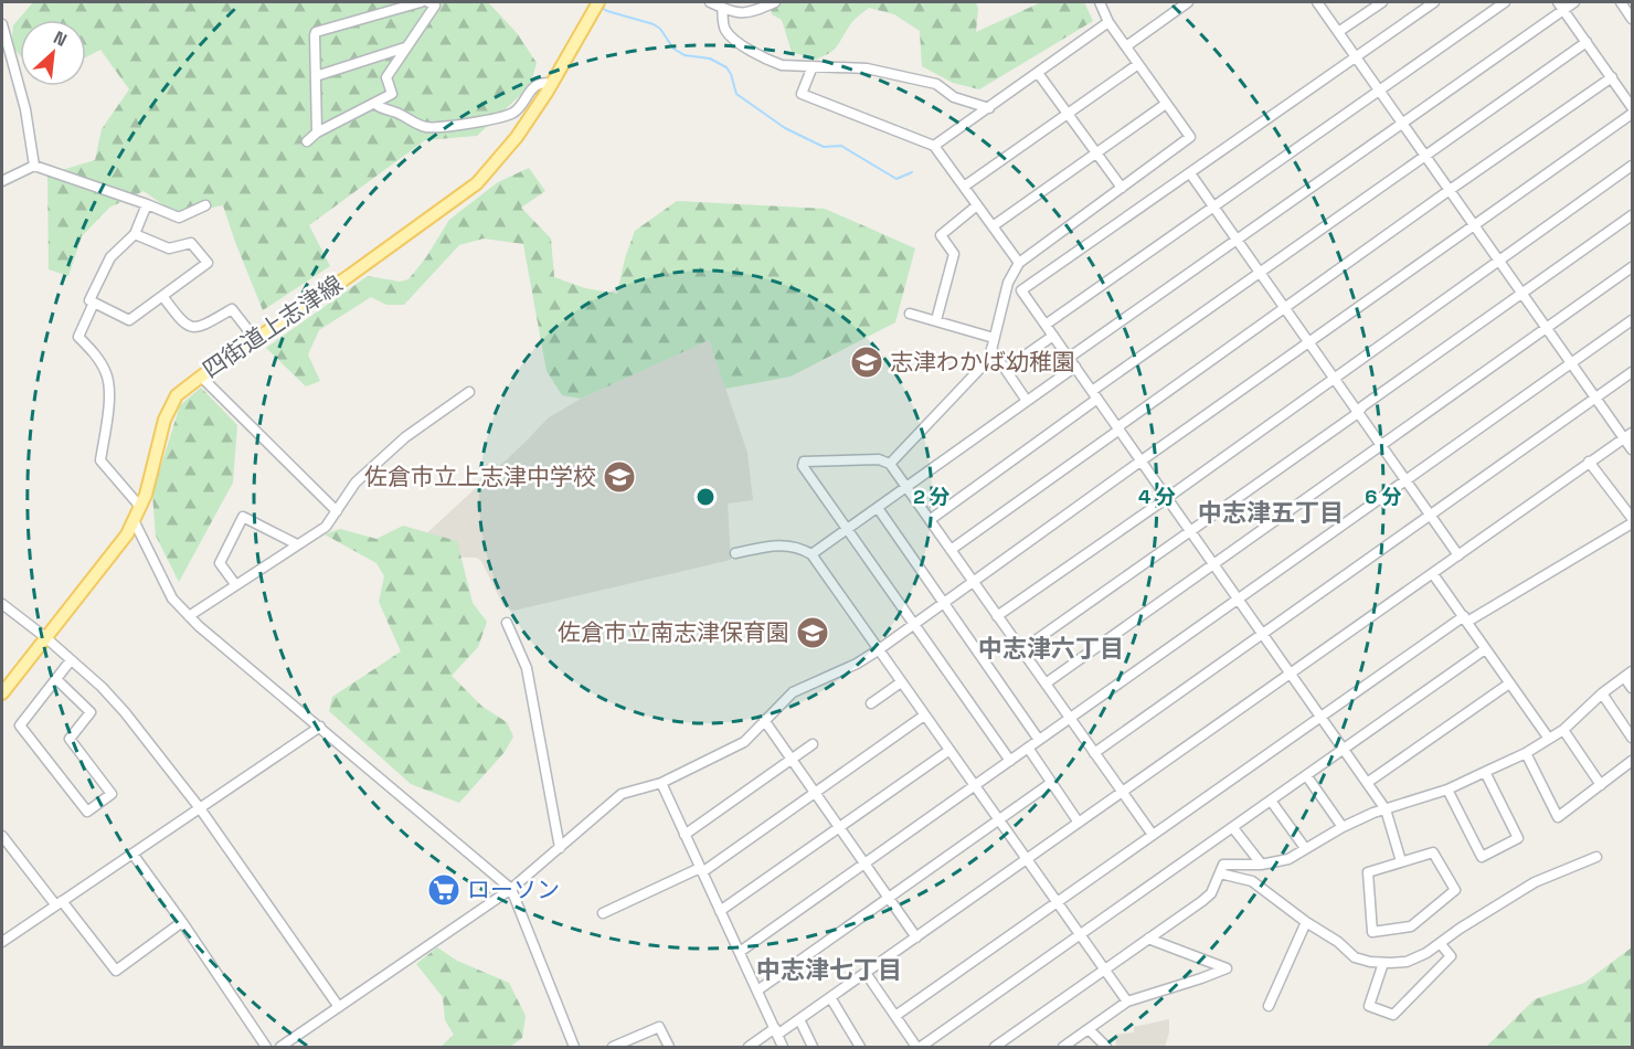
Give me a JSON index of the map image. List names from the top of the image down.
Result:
{
  "streets": {
    "main road": ["四街道上志津線"]
  },
  "districts": ["中志津五丁目", "中志津六丁目", "中志津七丁目"],
  "places": {
    "school or university": ["志津わかば幼稚園", "佐倉市立上志津中学校", "佐倉市立南志津保育園"],
    "supermarket": ["ローソン"]
  },
  "north": "top right",
  "rings": ["2 分", "4 分", "6 分"]
}
